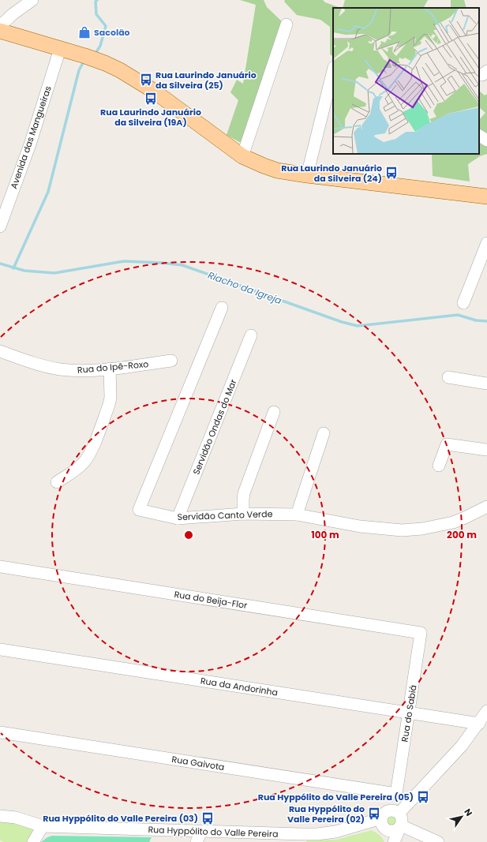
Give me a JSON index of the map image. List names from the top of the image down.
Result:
{
  "streets": {
    "street": [
      "Avenida das Mangueiras",
      "Rua do Ipê-Roxo",
      "Servidão Ondas do Mar",
      "Servidão Canto Verde",
      "Rua do Beija-Flor",
      "Rua da Andorinha",
      "Rua do Sabiá",
      "Rua Gaivota",
      "Rua Hyppólito do Valle Pereira"
    ]
  },
  "crossings": [
    ["Servidão Ondas do Mar", "Servidão Canto Verde"],
    ["Rua do Beija-Flor", "Rua do Sabiá"],
    ["Rua da Andorinha", "Rua do Sabiá"],
    ["Rua do Sabiá", "Rua Gaivota"]
  ],
  "water": ["Riacho da Igreja"],
  "places": {
    "shop": ["Sacolão"],
    "bus stop": [
      "Rua Laurindo Januário da Silveira (25)",
      "Rua Laurindo Januário da Silveira (19A)",
      "Rua Laurindo Januário da Silveira (24)",
      "Rua Hyppólito do Valle Pereira (05)",
      "Rua Hyppólito do Valle Pereira (02)",
      "Rua Hyppólito do Valle Pereira (03)"
    ]
  },
  "north": "top right",
  "rings": ["100 m", "200 m"]
}
